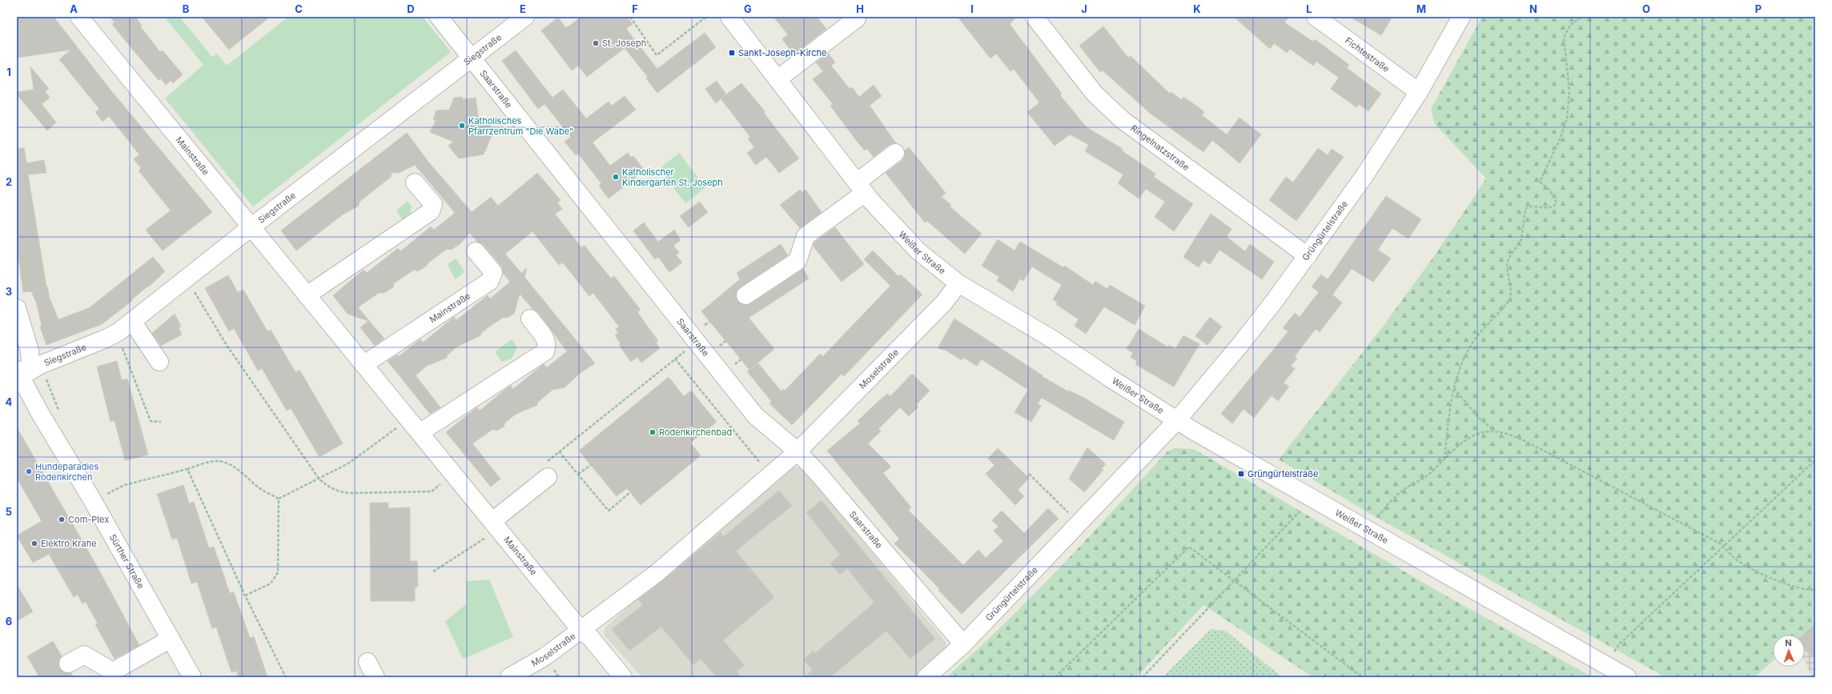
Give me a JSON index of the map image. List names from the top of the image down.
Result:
{
  "streets": {
    "street": [
      "Siegstraße",
      "Fichtestraße",
      "Saarstraße",
      "Ringelnatzstraße",
      "Mainstraße",
      "Grüngürtelstraße",
      "Weißer Straße",
      "Moselstraße",
      "Sürther Straße"
    ]
  },
  "crossings": [
    ["Siegstraße", "Saarstraße"],
    ["Siegstraße", "Mainstraße"],
    ["Siegstraße", "Sürther Straße"],
    ["Fichtestraße", "Grüngürtelstraße"],
    ["Saarstraße", "Grüngürtelstraße"],
    ["Saarstraße", "Moselstraße"],
    ["Ringelnatzstraße", "Grüngürtelstraße"],
    ["Mainstraße", "Moselstraße"],
    ["Grüngürtelstraße", "Weißer Straße"],
    ["Weißer Straße", "Moselstraße"]
  ],
  "places": {
    "other": [
      "St. Joseph",
      "Katholisches Pfarrzentrum \"Die Wabe\"",
      "Katholischer Kindergarten St. Joseph",
      "Rodenkirchenbad",
      "Hundeparadies Rodenkirchen",
      "Com-Plex",
      "Elektro Krahe"
    ],
    "transit": ["Sankt-Joseph-Kirche", "Grüngürtelstraße"]
  },
  "north": "top",
  "grid": {
    "columns": [
      "A",
      "B",
      "C",
      "D",
      "E",
      "F",
      "G",
      "H",
      "I",
      "J",
      "K",
      "L",
      "M",
      "N",
      "O",
      "P"
    ],
    "rows": [
      "1",
      "2",
      "3",
      "4",
      "5",
      "6"
    ]
  }
}
